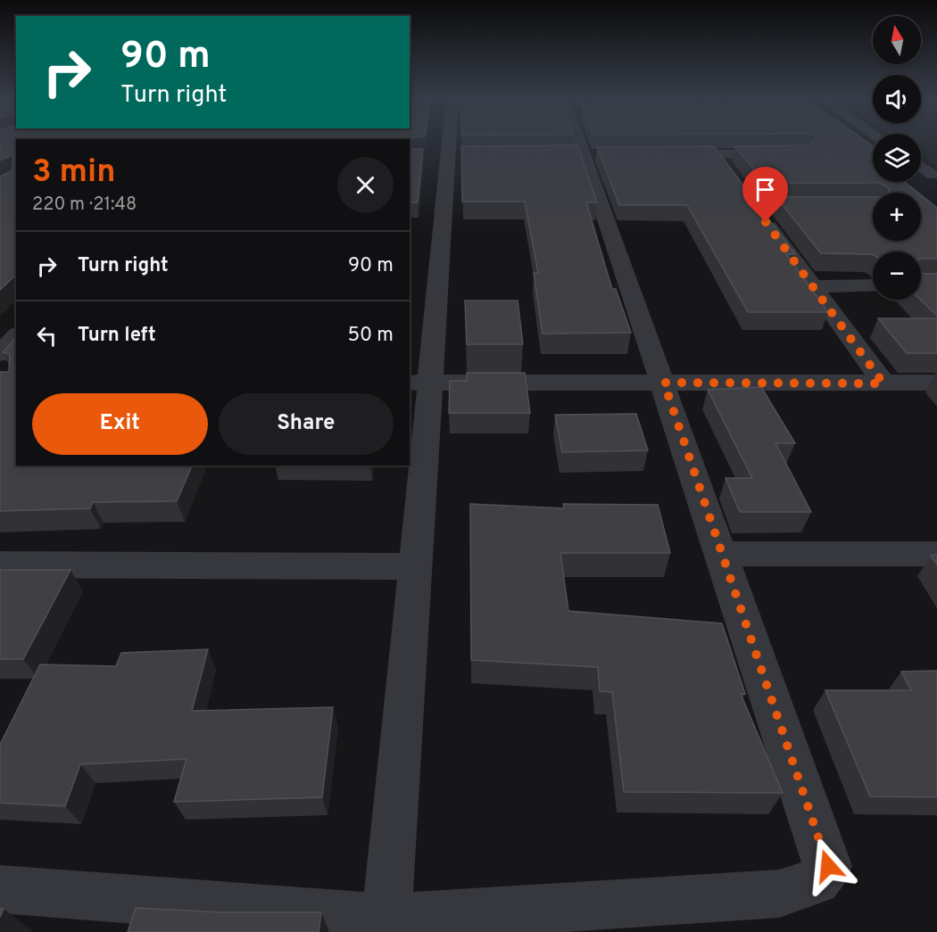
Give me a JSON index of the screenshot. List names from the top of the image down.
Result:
{
  "north": "top",
  "page": {
    "map_buttons": ["+", "−"],
    "turn": ["90 m", "Turn right"],
    "heading": ["3 min", "220 m · 21:48"],
    "list": [
      {
        "name": "Turn right",
        "value": "90 m"
      },
      {
        "name": "Turn left",
        "value": "50 m"
      }
    ],
    "buttons": ["Exit", "Share"]
  }
}
